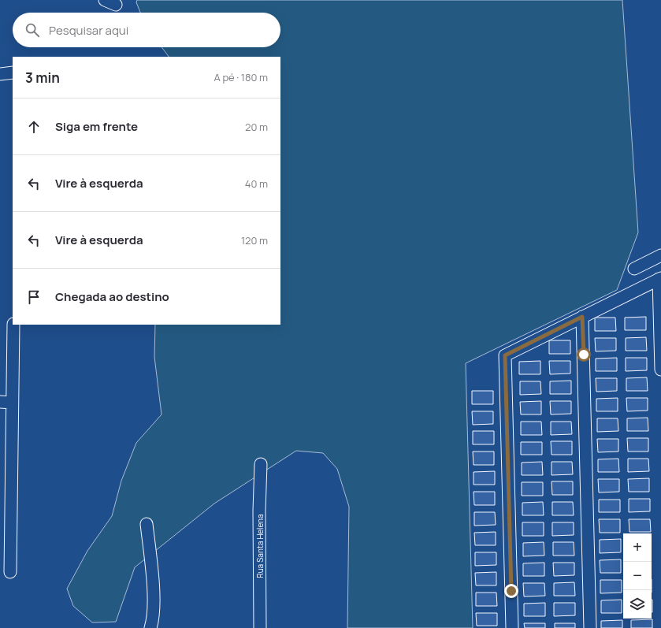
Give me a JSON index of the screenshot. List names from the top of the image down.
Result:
{
  "streets": {
    "street": ["Rua Santa Helena"]
  },
  "page": {
    "search": "Pesquisar aqui",
    "heading": ["3 min", "A pé · 180 m"],
    "list": [
      ["Siga em frente", "20 m"],
      ["Vire à esquerda", "40 m"],
      ["Vire à esquerda", "120 m"],
      "Chegada ao destino"
    ],
    "map_buttons": ["+", "−"]
  }
}
